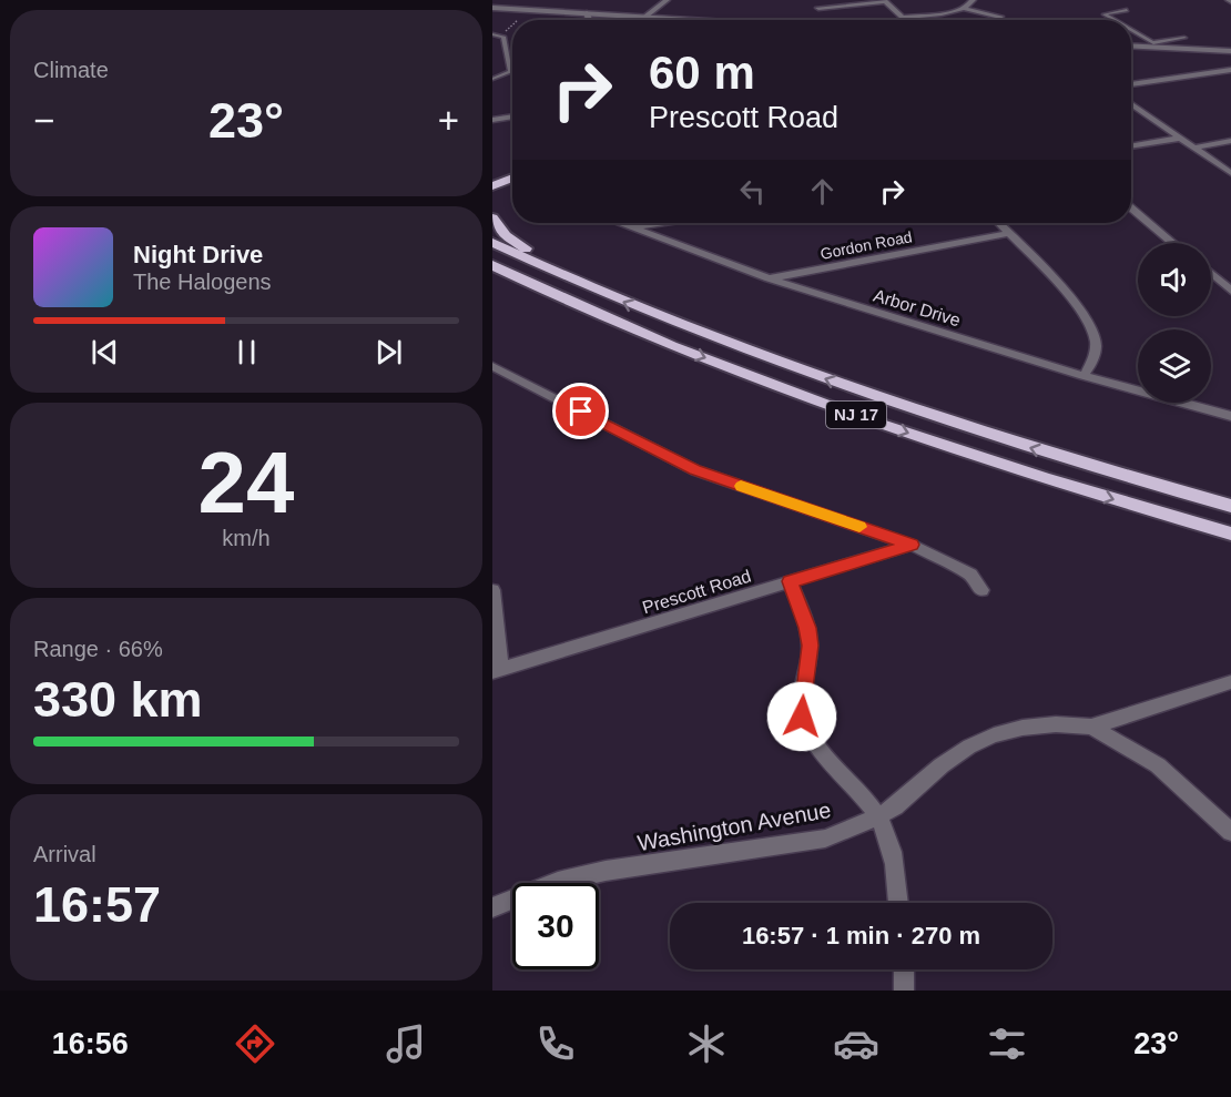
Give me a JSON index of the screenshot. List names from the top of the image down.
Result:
{
  "streets": {
    "highway": ["NJ 17"],
    "street": [
      "Gordon Road",
      "Arbor Drive",
      "Prescott Road",
      "Washington Avenue"
    ]
  },
  "crossings": [
    ["Gordon Road", "Arbor Drive"]
  ],
  "page": {
    "tile": [
      "Climate",
      ["24", "km/h"],
      ["Range · 66%", "330 km"],
      ["Arrival", "16:57"]
    ],
    "turn": ["60 m", "Prescott Road"],
    "heat": ["−", "23°", "+"],
    "song": ["Night Drive", "The Halogens"],
    "limit": "30",
    "trip": "16:57 · 1 min · 270 m",
    "tabs": ["16:56", "23°"]
  }
}
